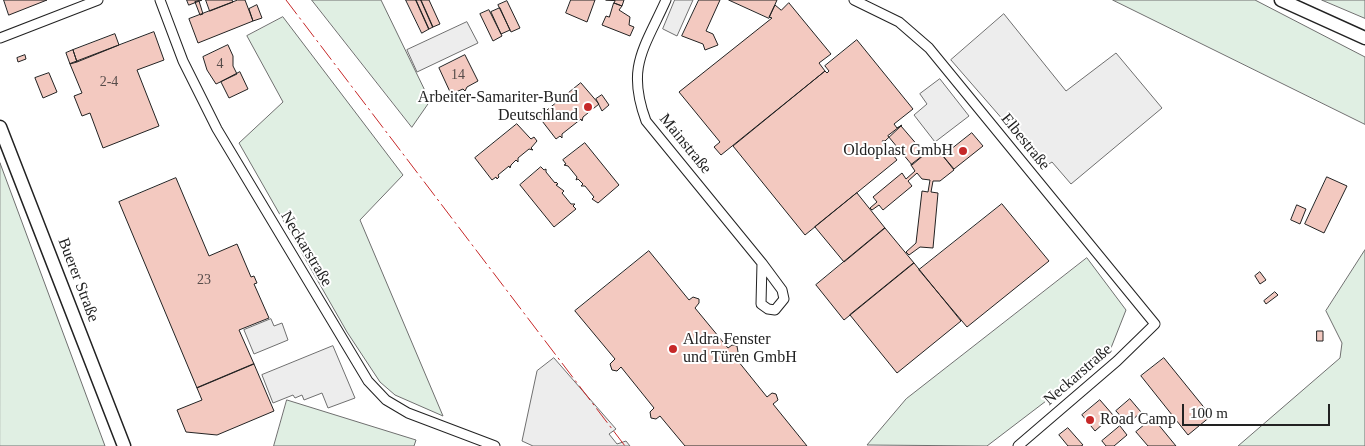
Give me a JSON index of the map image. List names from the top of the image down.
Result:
{
  "streets": {
    "street": [
      "Elbestraße",
      "Mainstraße",
      "Neckarstraße",
      "Buerer Straße"
    ]
  },
  "crossings": [
    ["Elbestraße", "Neckarstraße"]
  ],
  "places": [
    "Arbeiter-Samariter-Bund Deutschland",
    "Oldoplast GmbH",
    "Aldra Fenster und Türen GmbH",
    "Road Camp"
  ],
  "house_numbers": [
    "4",
    "14",
    "2-4",
    "23"
  ],
  "scale_bar": "100 m"
}
